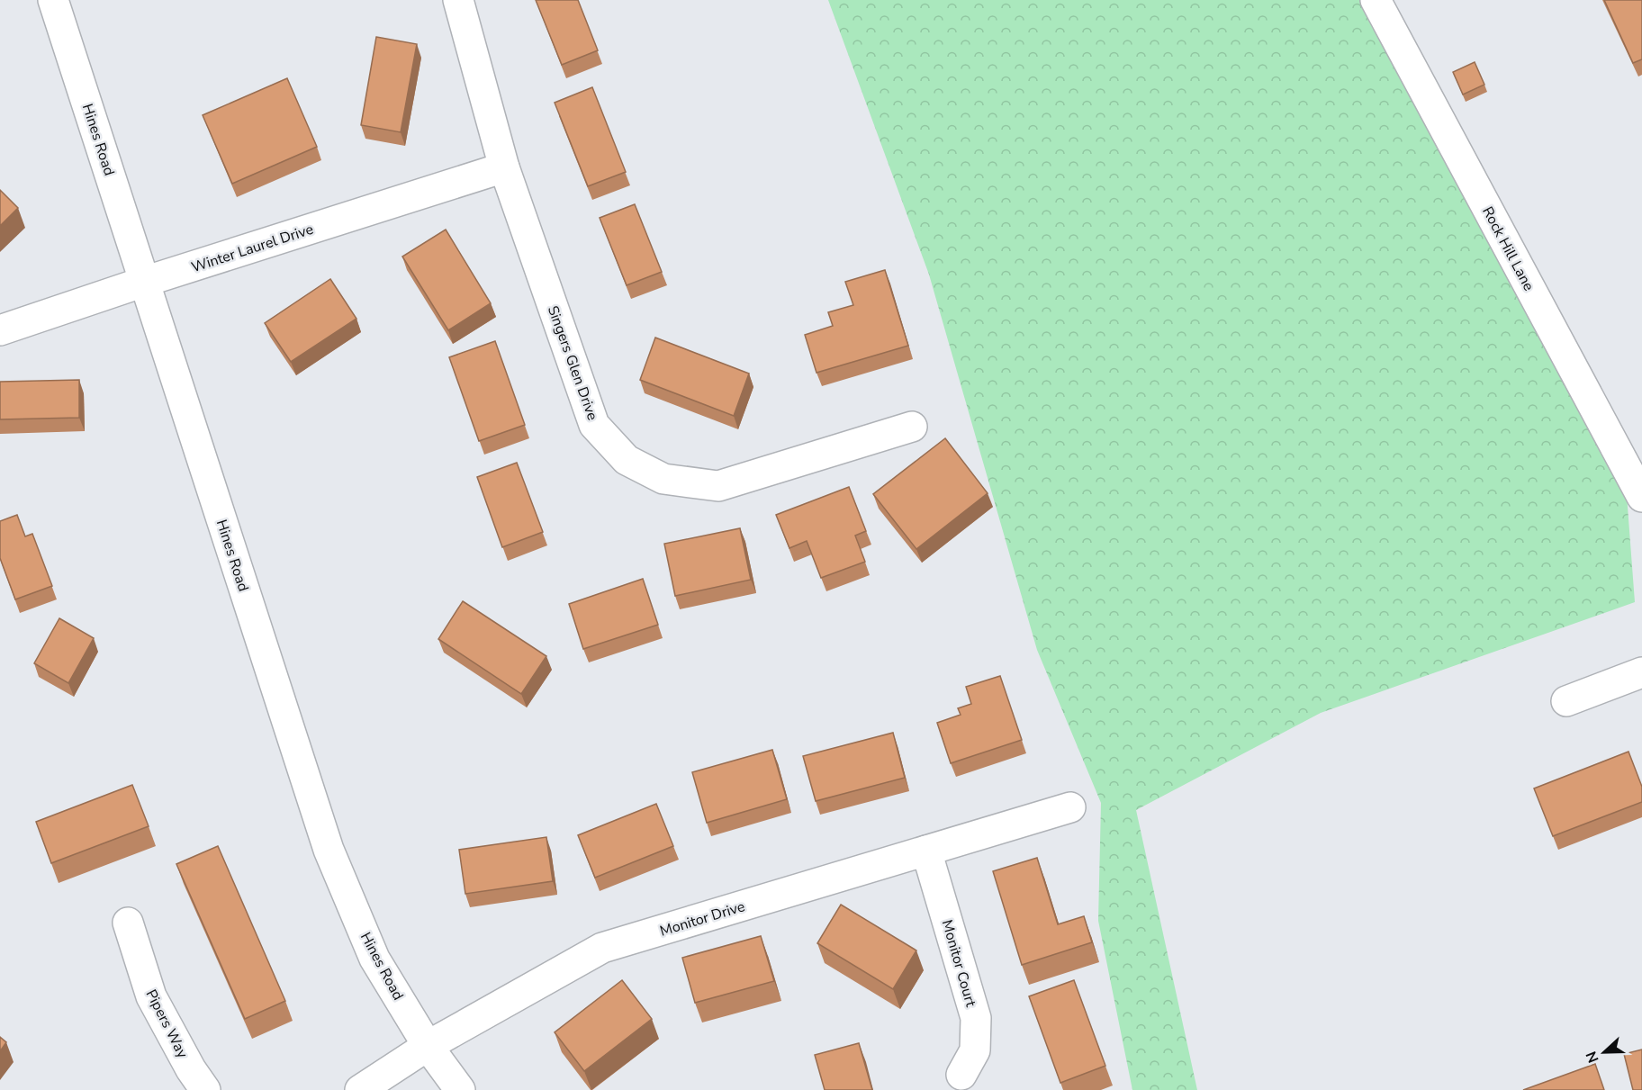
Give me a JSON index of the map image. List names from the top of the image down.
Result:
{
  "streets": {
    "street": [
      "Hines Road",
      "Winter Laurel Drive",
      "Rock Hill Lane",
      "Singers Glen Drive",
      "Monitor Drive",
      "Monitor Court",
      "Pipers Way"
    ]
  },
  "crossings": [
    ["Hines Road", "Winter Laurel Drive"],
    ["Hines Road", "Monitor Drive"],
    ["Winter Laurel Drive", "Singers Glen Drive"],
    ["Monitor Drive", "Monitor Court"]
  ],
  "north": "left"
}
